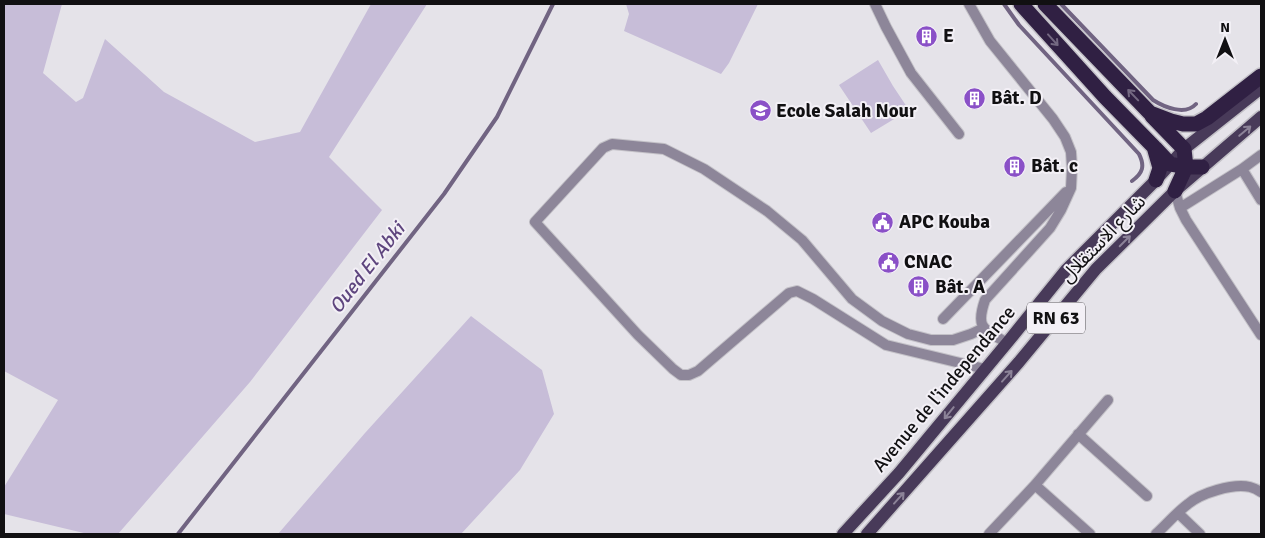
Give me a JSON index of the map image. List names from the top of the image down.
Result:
{
  "streets": {
    "main road": ["شارع الاستقلال", "RN 63", "Avenue de l'independance"]
  },
  "crossings": [
    ["شارع الاستقلال", "Avenue de l'independance"]
  ],
  "one_way": ["شارع الاستقلال", "Avenue de l'independance"],
  "water": ["Oued El Abki"],
  "places": {
    "building": [
      "E",
      "Bât. D",
      "Bât. c",
      "Bât. A"
    ],
    "school or university": ["Ecole Salah Nour"],
    "public building": ["APC Kouba", "CNAC"]
  },
  "north": "top"
}
